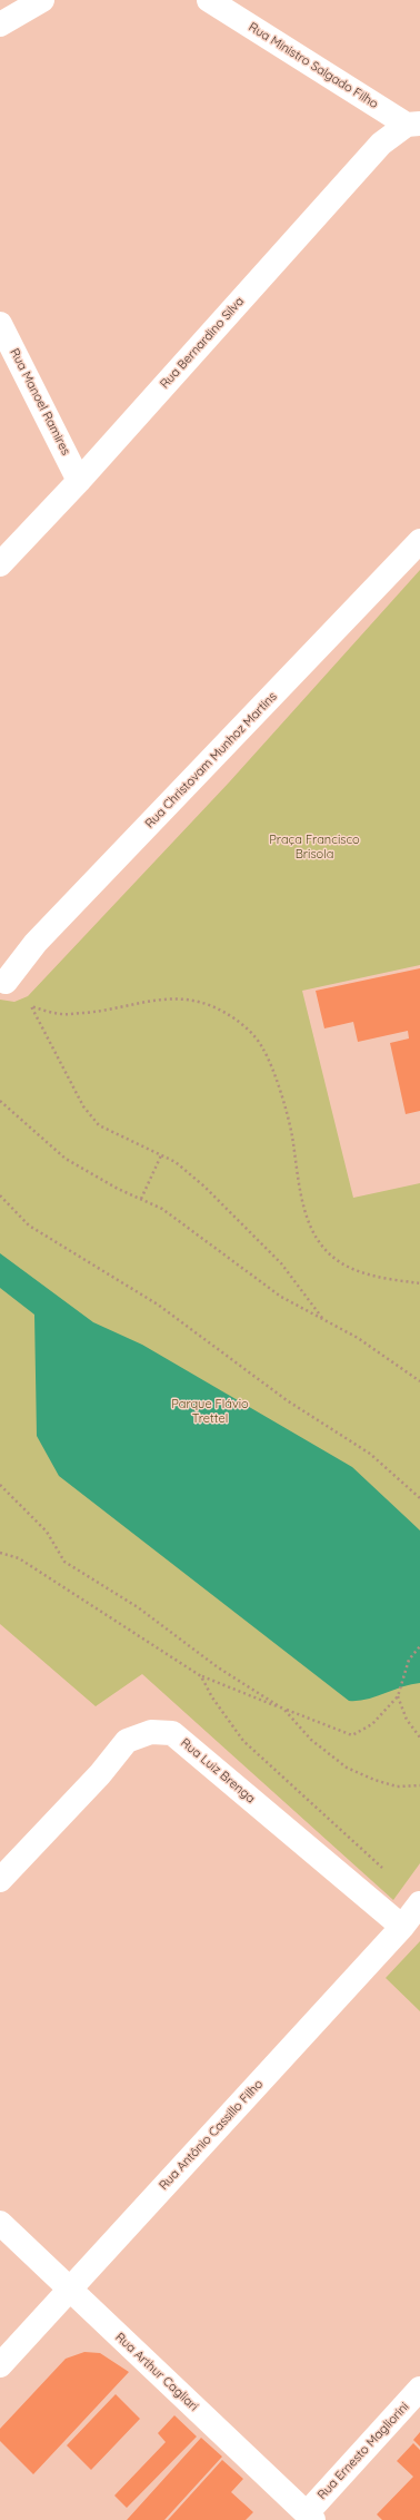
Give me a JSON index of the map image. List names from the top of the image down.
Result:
{
  "streets": {
    "street": [
      "Rua Ministro Salgado Filho",
      "Rua Bernardino Silva",
      "Rua Manoel Ramires",
      "Rua Christovam Munhoz Martins",
      "Rua Luiz Brenga",
      "Rua Antônio Cassillo Filho",
      "Rua Arthur Cagliari",
      "Rua Ernesto Magliorini"
    ]
  },
  "crossings": [
    ["Rua Ministro Salgado Filho", "Rua Bernardino Silva"],
    ["Rua Bernardino Silva", "Rua Manoel Ramires"],
    ["Rua Luiz Brenga", "Rua Antônio Cassillo Filho"],
    ["Rua Antônio Cassillo Filho", "Rua Arthur Cagliari"],
    ["Rua Arthur Cagliari", "Rua Ernesto Magliorini"]
  ],
  "parks": ["Praça Francisco Brisola", "Parque Flávio Trettel"]
}
